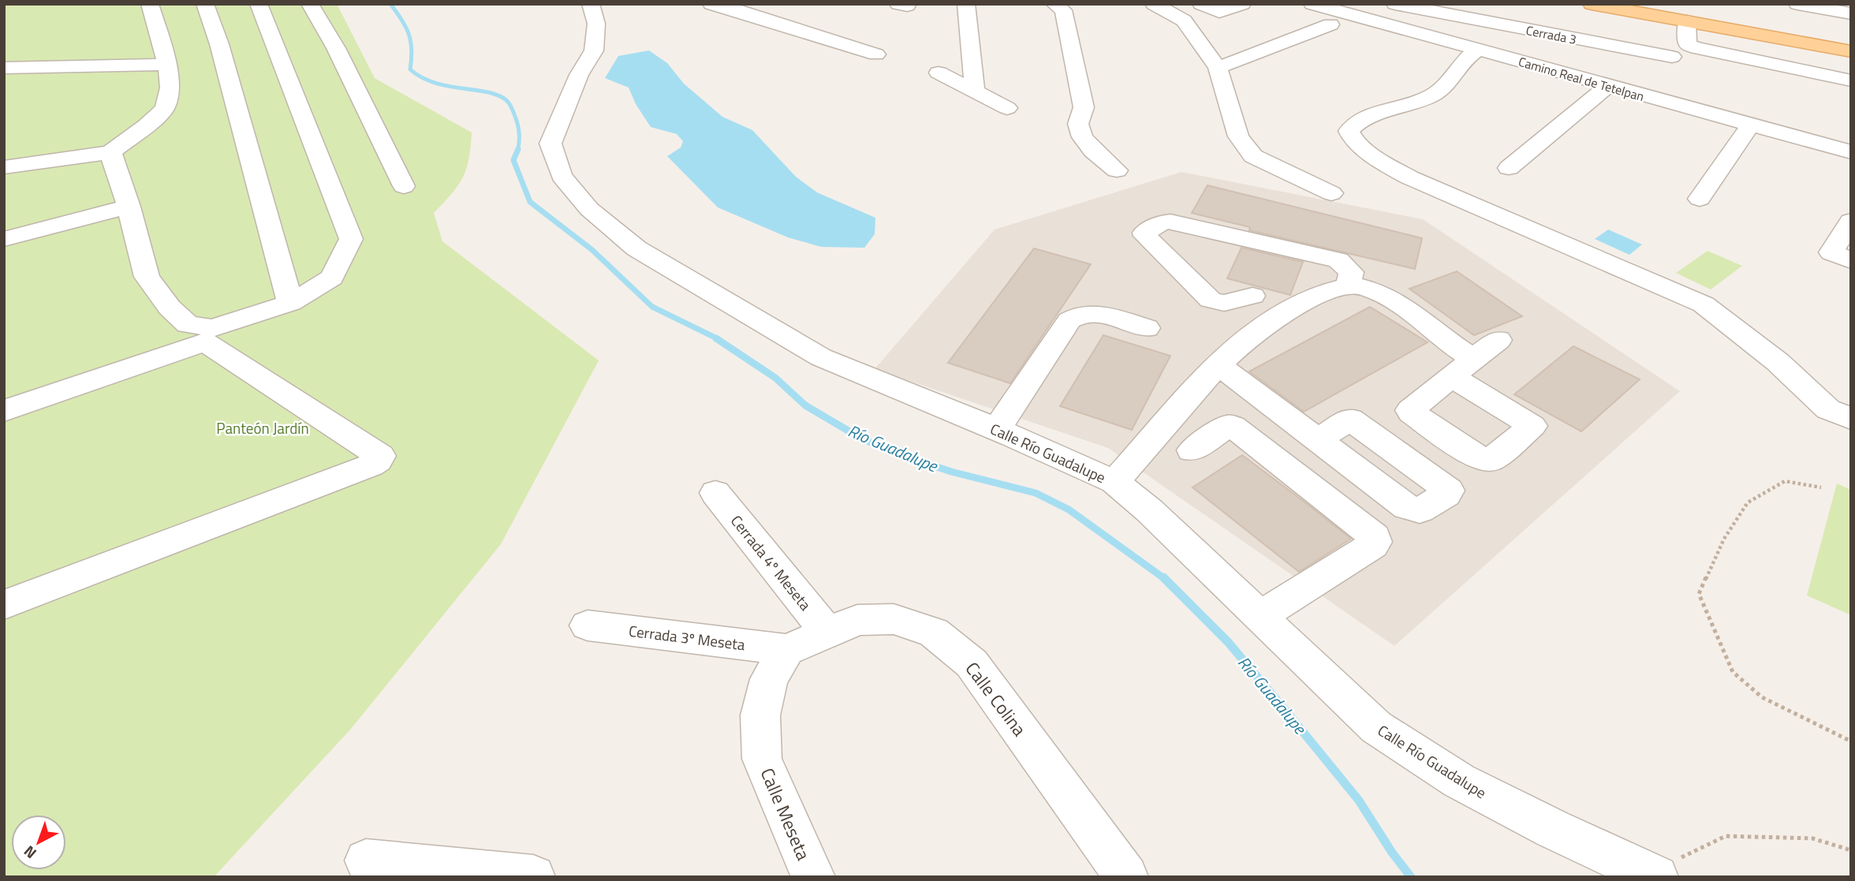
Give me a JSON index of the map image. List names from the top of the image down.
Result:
{
  "streets": {
    "street": [
      "Cerrada 3",
      "Camino Real de Tetelpan",
      "Calle Río Guadalupe",
      "Cerrada 4º Meseta",
      "Cerrada 3º Meseta",
      "Calle Colina",
      "Calle Meseta"
    ]
  },
  "crossings": [
    ["Cerrada 4º Meseta", "Cerrada 3º Meseta"],
    ["Cerrada 4º Meseta", "Calle Colina"],
    ["Cerrada 4º Meseta", "Calle Meseta"],
    ["Cerrada 3º Meseta", "Calle Colina"],
    ["Cerrada 3º Meseta", "Calle Meseta"],
    ["Calle Colina", "Calle Meseta"]
  ],
  "water": ["Río Guadalupe"],
  "parks": ["Panteón Jardín"],
  "north": "bottom left"
}
